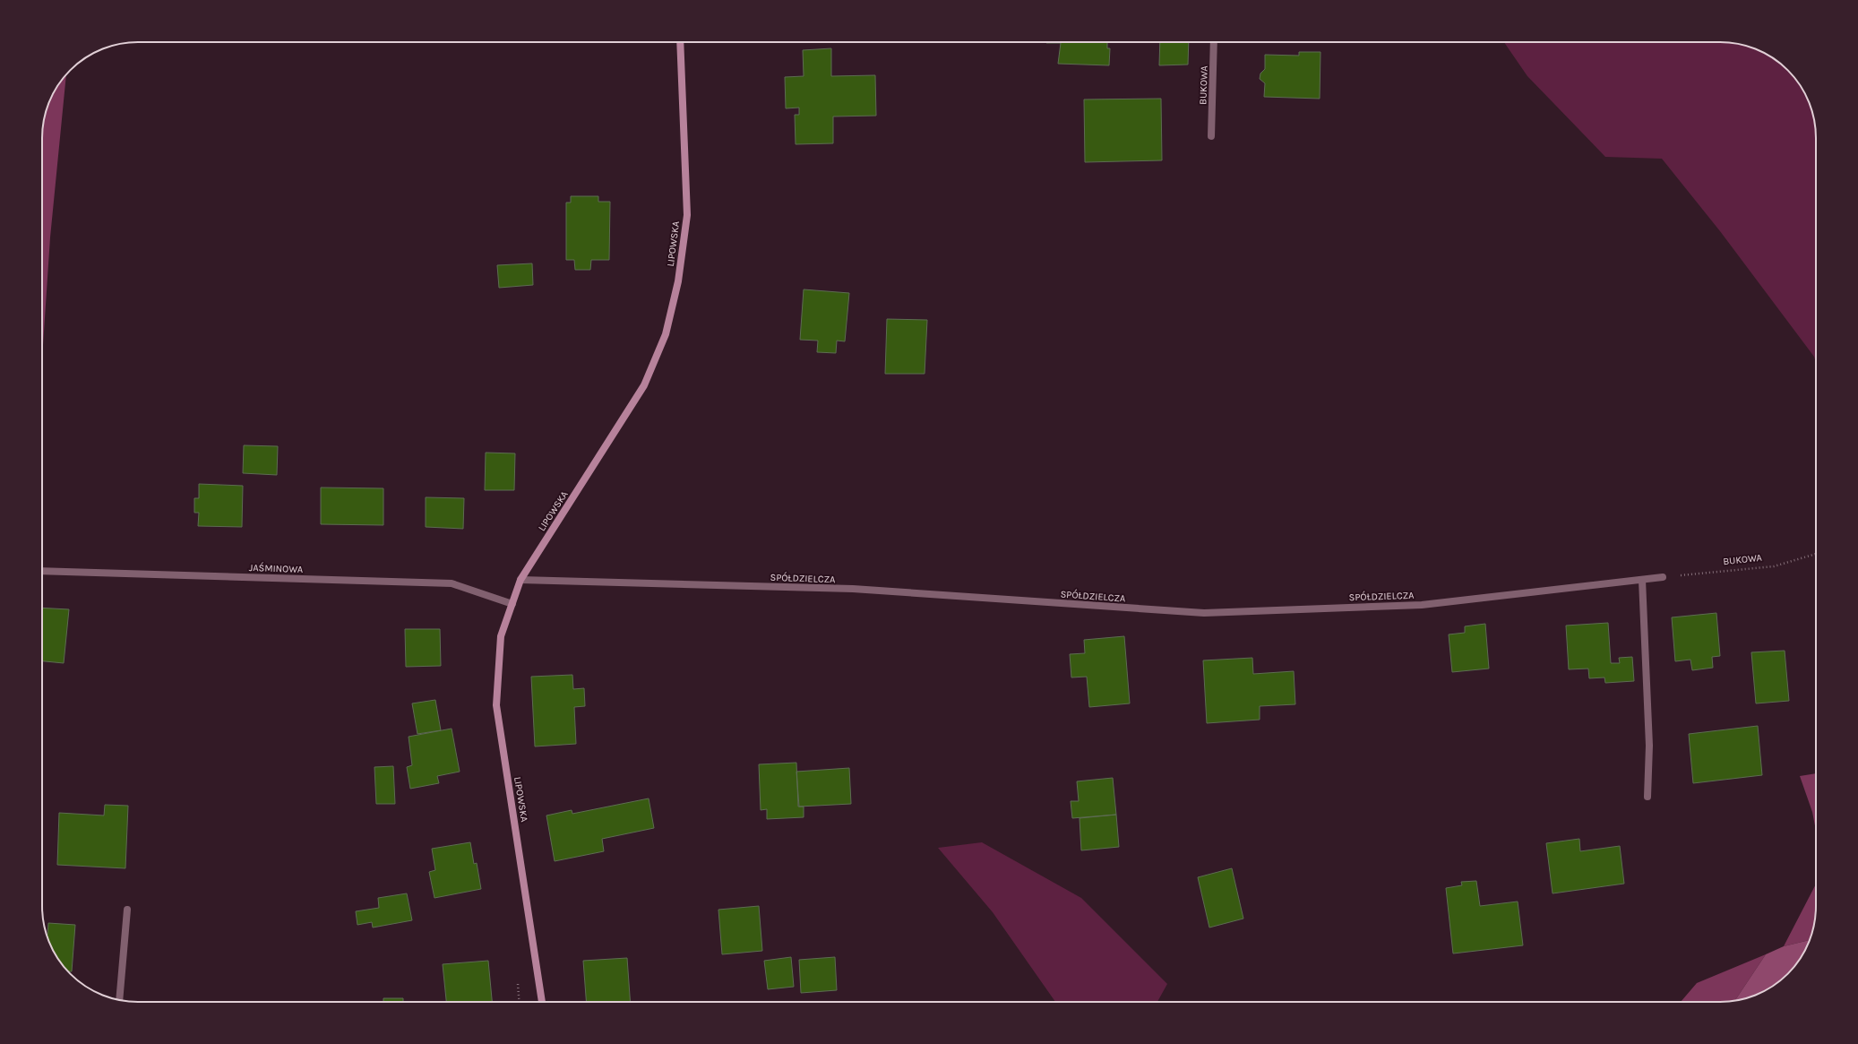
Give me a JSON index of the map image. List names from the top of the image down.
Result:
{
  "streets": {
    "street": [
      "BUKOWA",
      "LIPOWSKA",
      "JAŚMINOWA",
      "SPÓŁDZIELCZA"
    ]
  },
  "crossings": [
    ["BUKOWA", "SPÓŁDZIELCZA"],
    ["LIPOWSKA", "JAŚMINOWA"],
    ["LIPOWSKA", "SPÓŁDZIELCZA"]
  ]
}
